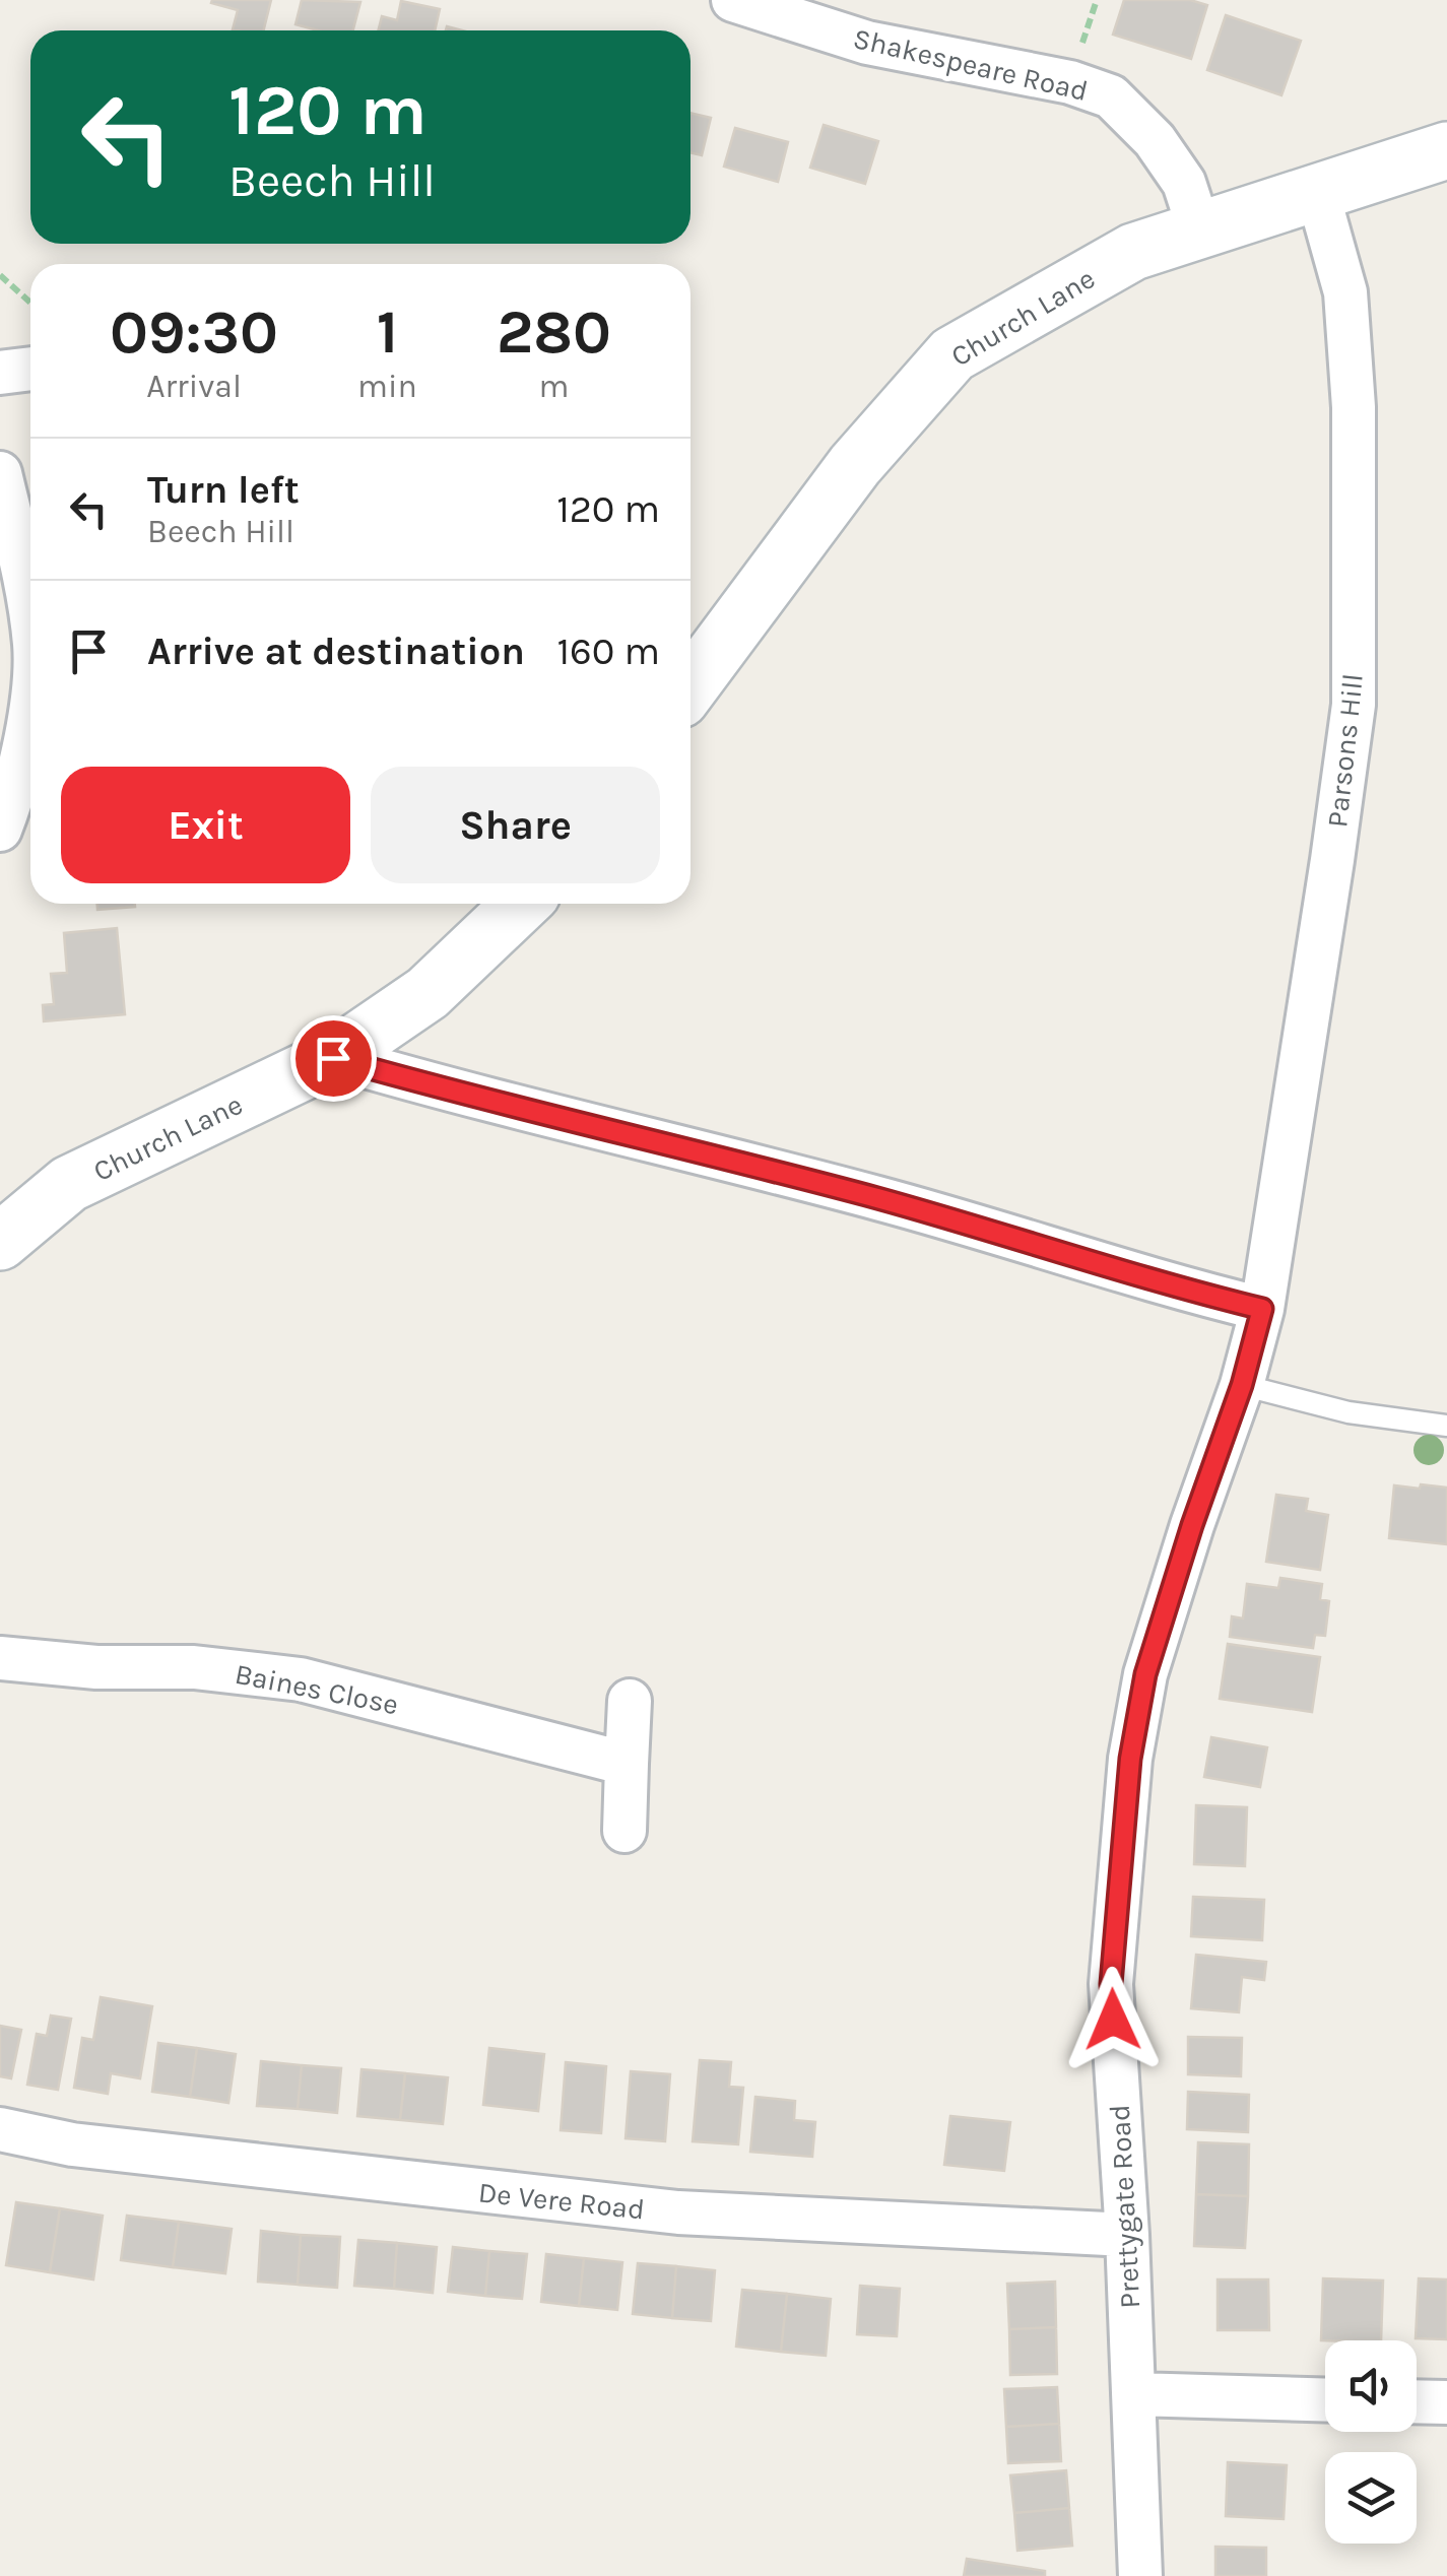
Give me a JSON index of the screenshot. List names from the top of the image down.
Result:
{
  "streets": {
    "street": [
      "Shakespeare Road",
      "Church Lane",
      "Parsons Hill",
      "Baines Close",
      "De Vere Road",
      "Prettygate Road"
    ]
  },
  "crossings": [
    ["Shakespeare Road", "Church Lane"],
    ["Church Lane", "Parsons Hill"],
    ["Parsons Hill", "Prettygate Road"],
    ["De Vere Road", "Prettygate Road"]
  ],
  "page": {
    "turn": ["120 m", "Beech Hill"],
    "eta": [
      "09:30",
      "Arrival",
      "1",
      "min",
      "280",
      "m"
    ],
    "list": [
      {
        "name": "Turn left",
        "note": "Beech Hill",
        "value": "120 m"
      },
      {
        "name": "Arrive at destination",
        "value": "160 m"
      }
    ],
    "buttons": ["Exit", "Share"]
  }
}
